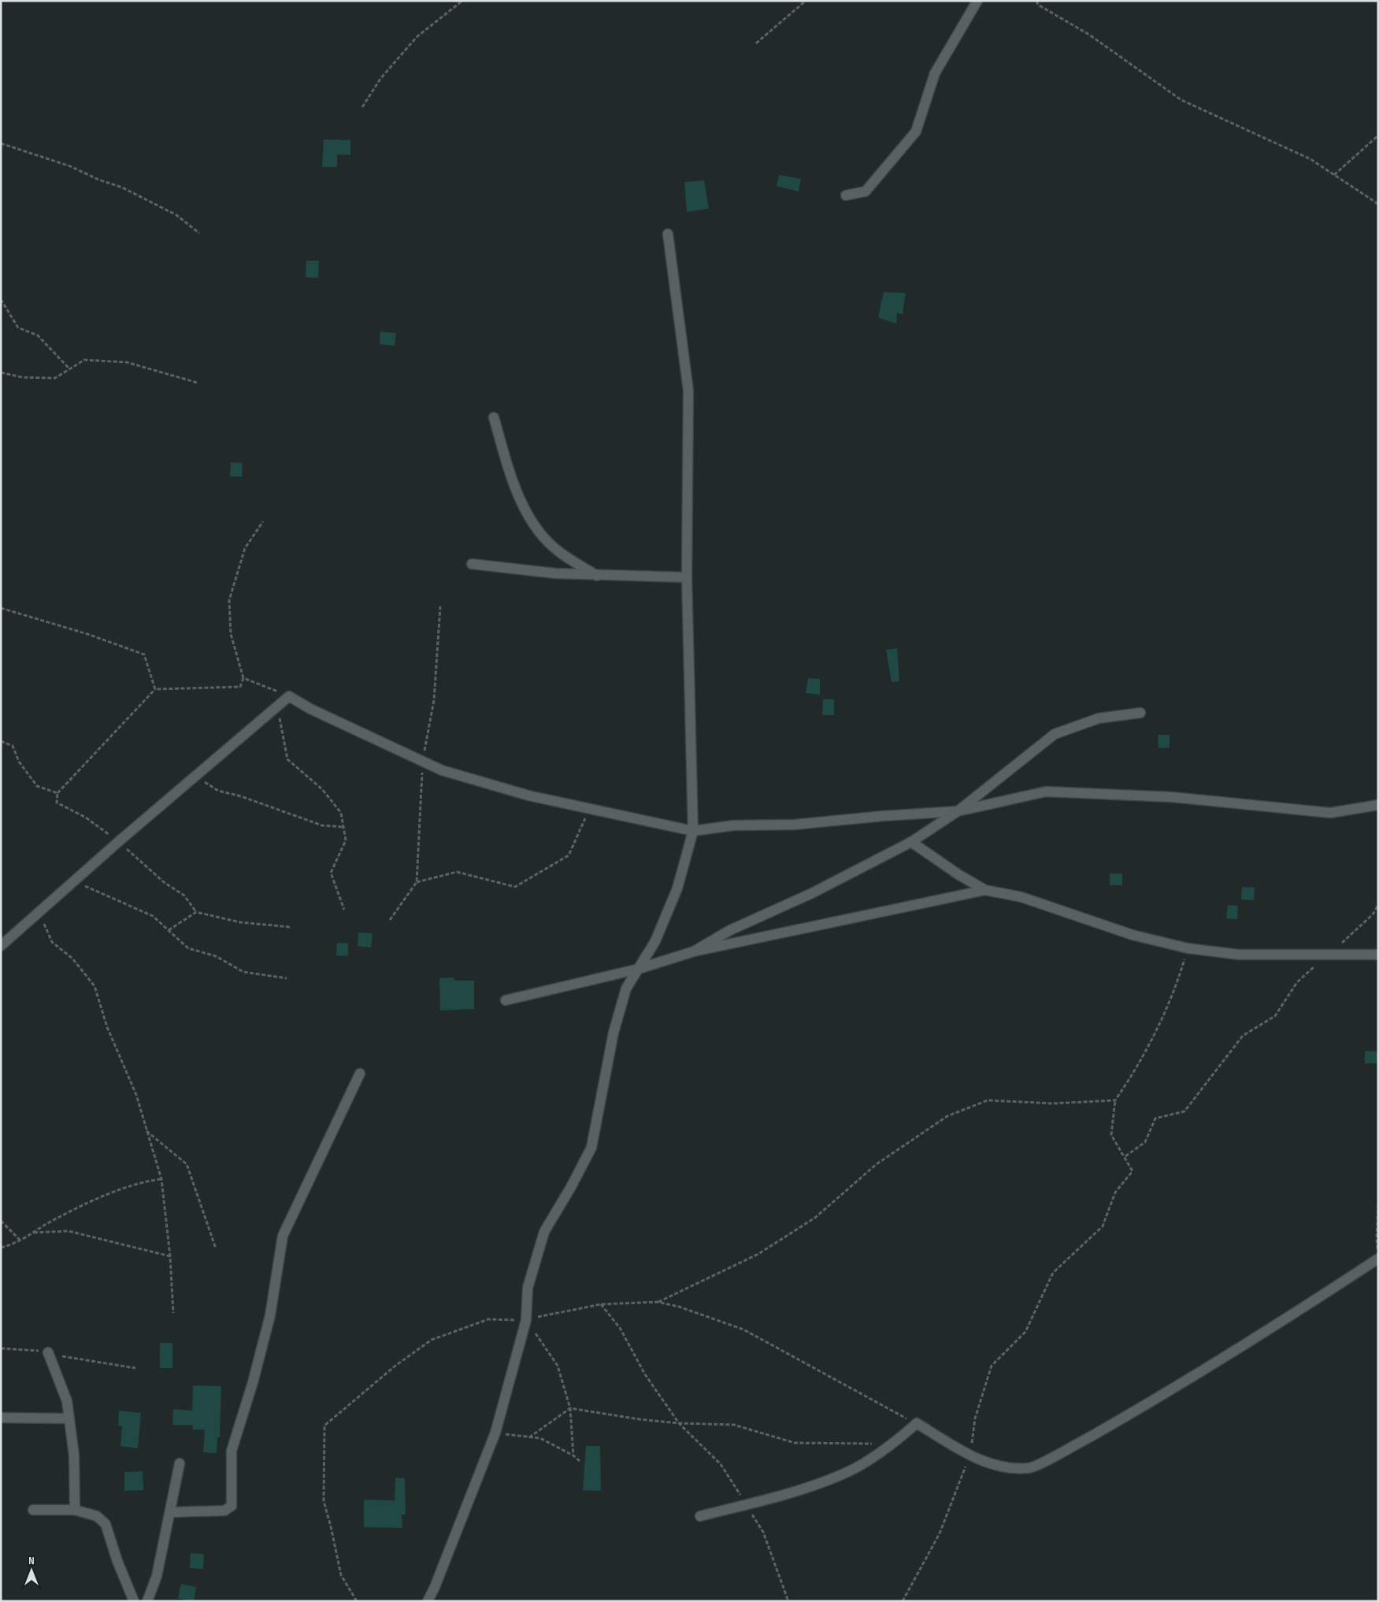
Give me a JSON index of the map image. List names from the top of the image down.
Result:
{
  "north": "top"
}
